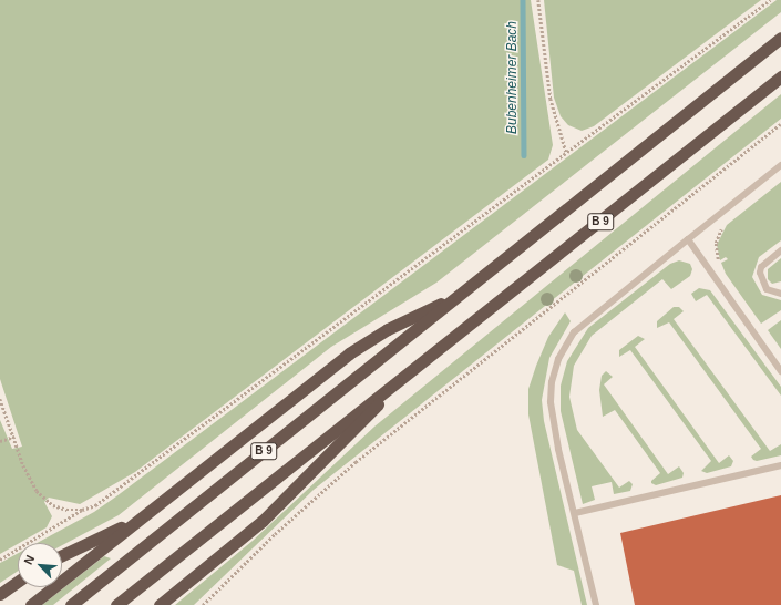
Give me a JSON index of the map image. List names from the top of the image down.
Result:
{
  "streets": {
    "highway": ["B 9"]
  },
  "water": ["Bubenheimer Bach"],
  "north": "top left"
}
